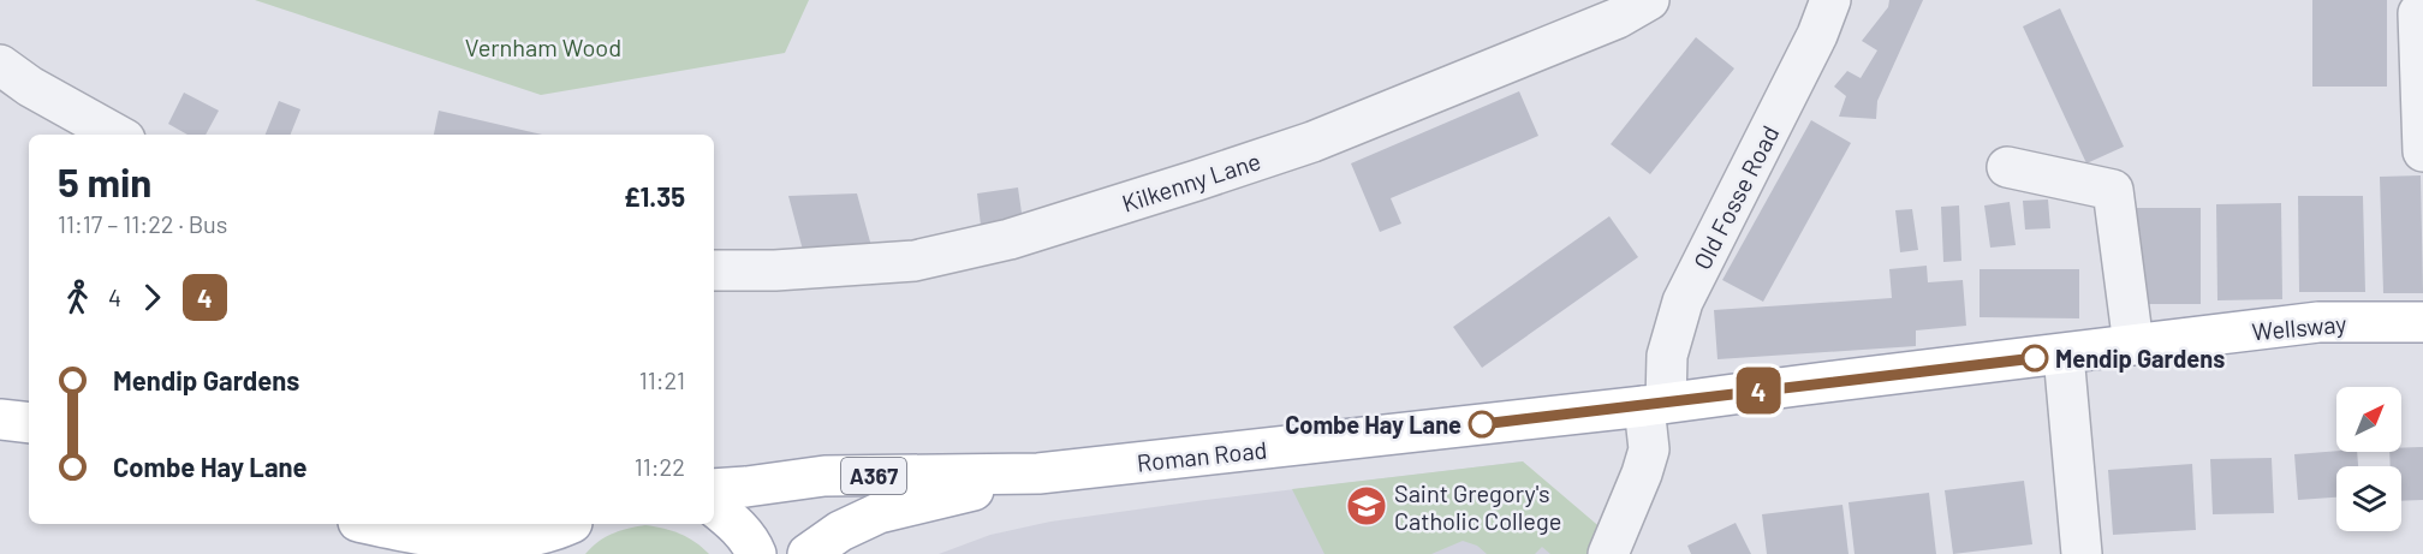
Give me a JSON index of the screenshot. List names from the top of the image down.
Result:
{
  "streets": {
    "main road": ["Wellsway", "Roman Road", "A367"],
    "street": ["Kilkenny Lane", "Old Fosse Road"]
  },
  "crossings": [
    ["Old Fosse Road", "Wellsway"],
    ["Old Fosse Road", "Roman Road"],
    ["Wellsway", "Roman Road"]
  ],
  "parks": ["Vernham Wood"],
  "places": {
    "other": ["Mendip Gardens", "Combe Hay Lane"],
    "school or university": ["Saint Gregory's Catholic College"]
  },
  "lines": ["bus line 4"],
  "north": "top right",
  "page": {
    "on_map": "4",
    "heading": ["5 min", "11:17 – 11:22 · Bus", "£1.35"],
    "legs": ["4", "4"],
    "list": [
      {
        "name": "Mendip Gardens",
        "value": "11:21"
      },
      {
        "name": "Combe Hay Lane",
        "value": "11:22"
      }
    ]
  }
}
